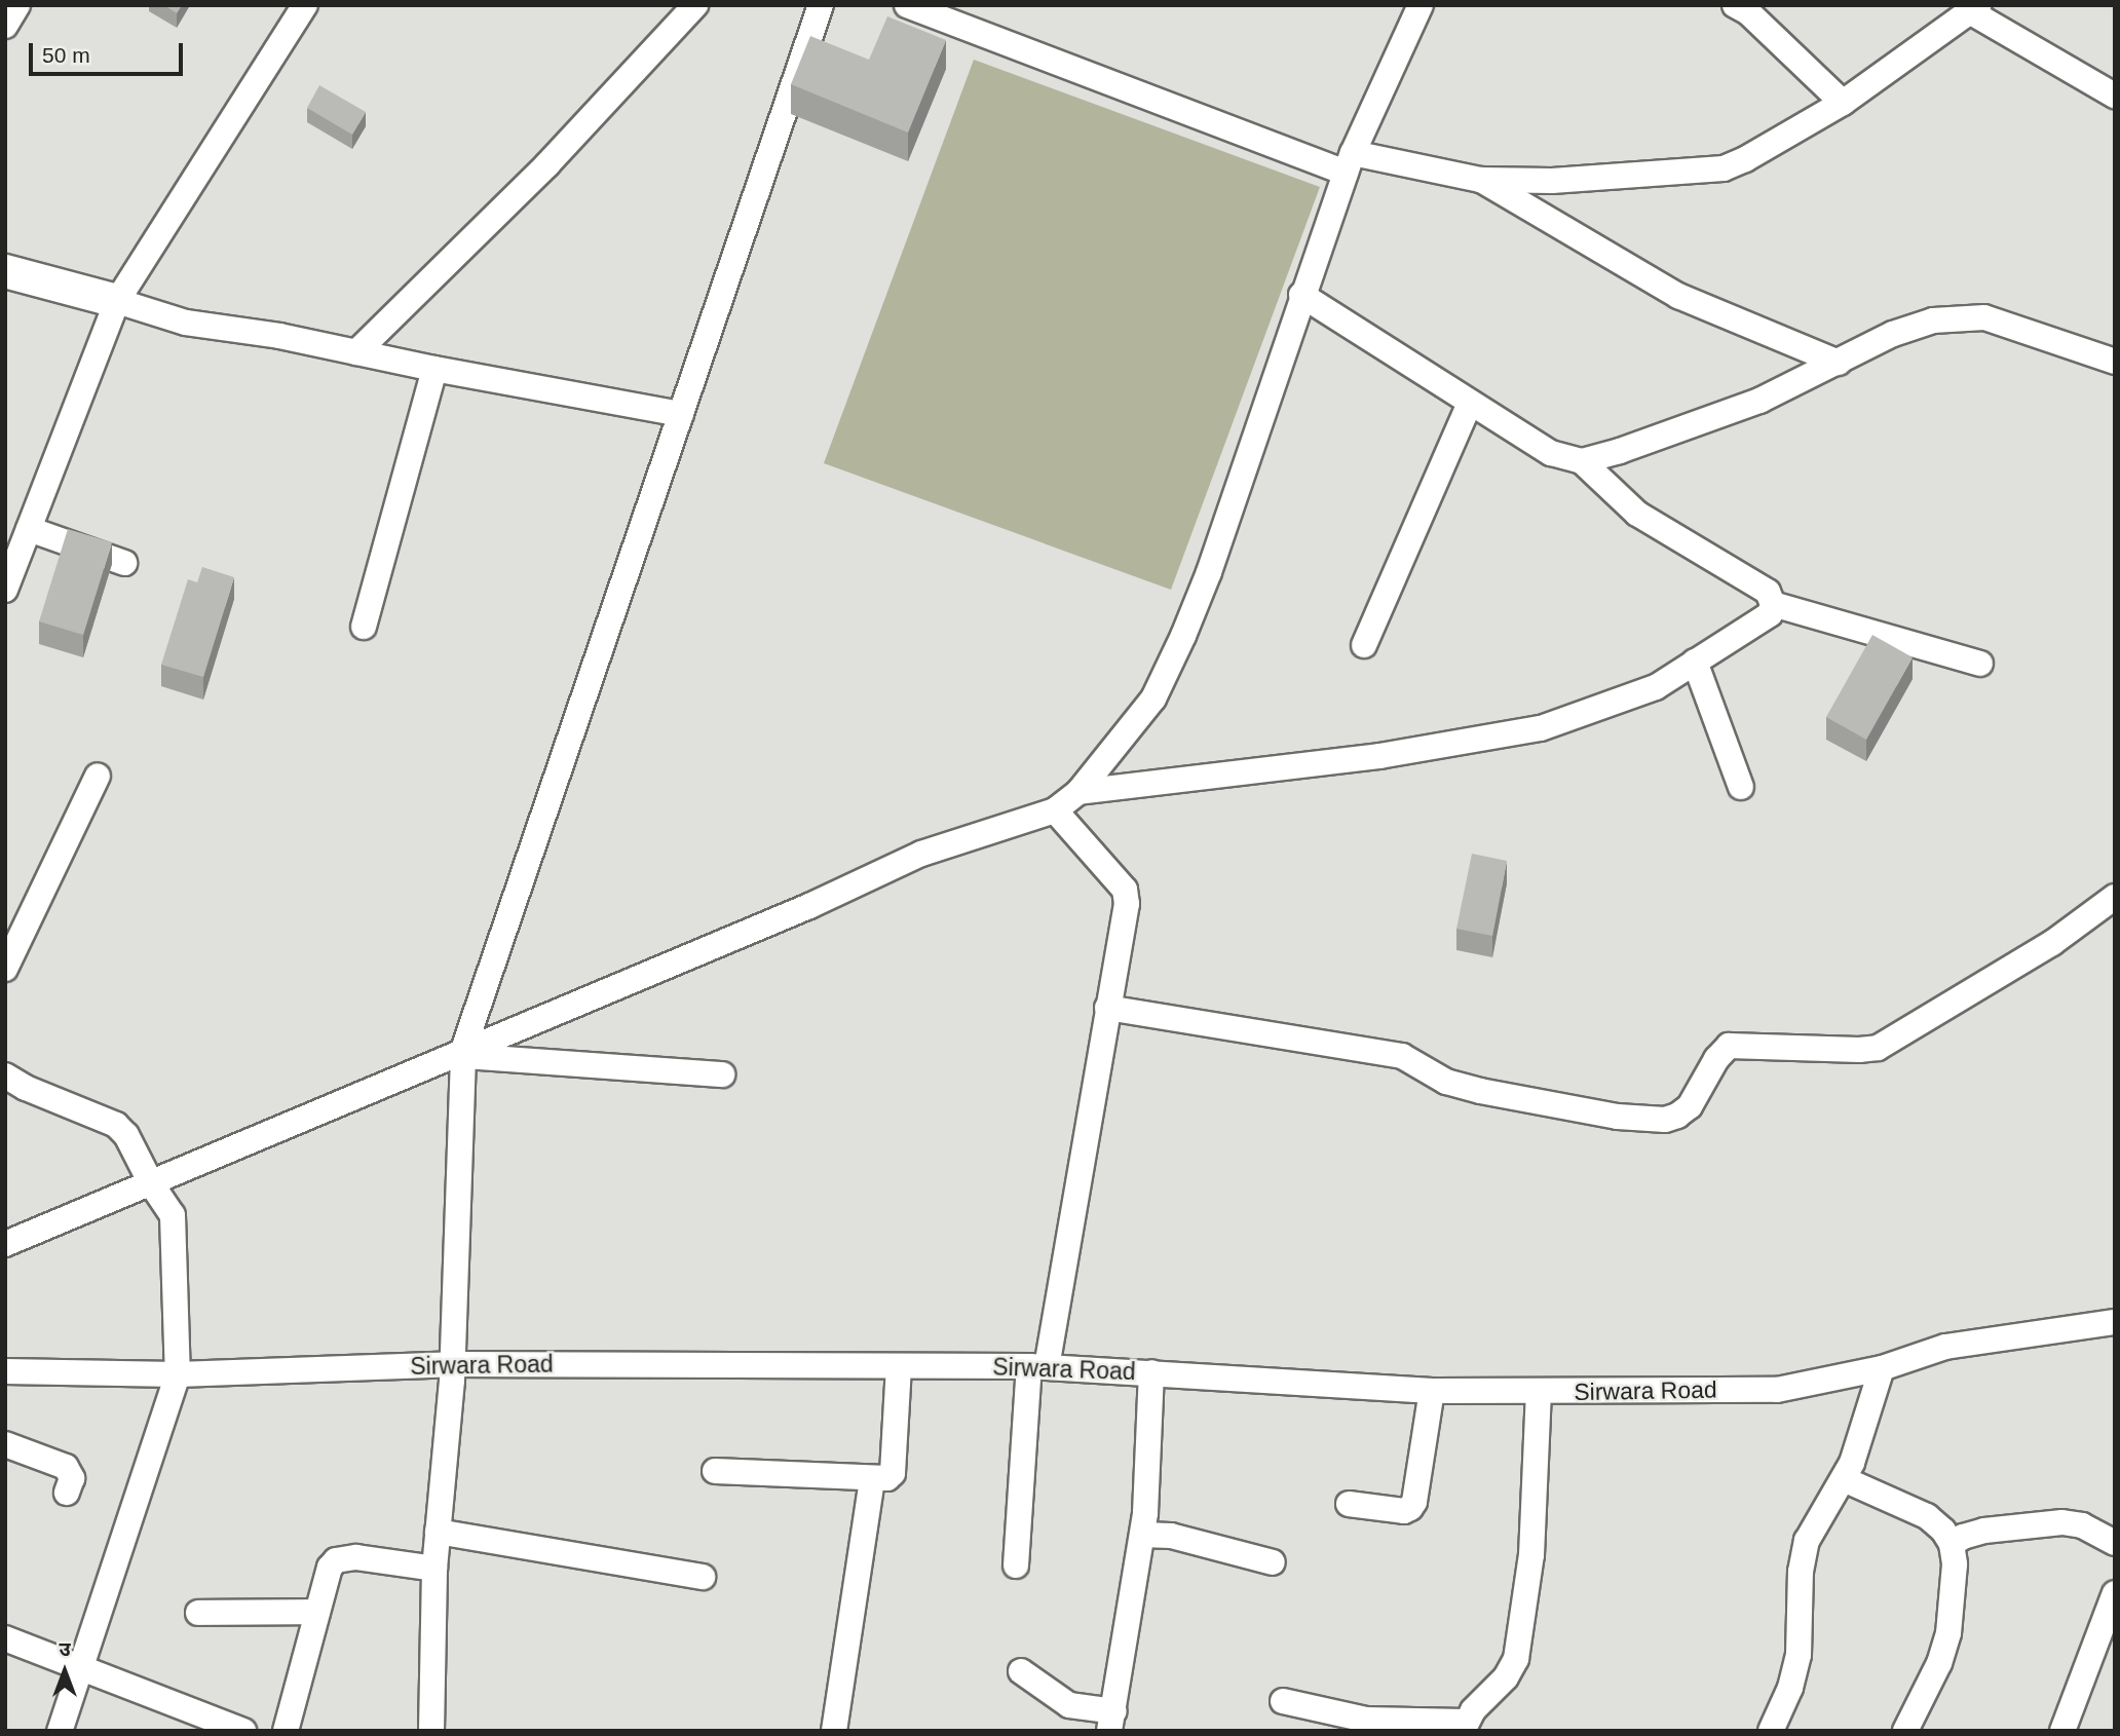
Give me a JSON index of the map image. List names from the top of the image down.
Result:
{
  "streets": {
    "street": ["Sirwara Road"]
  },
  "scale_bar": "50 m",
  "north": "top"
}
